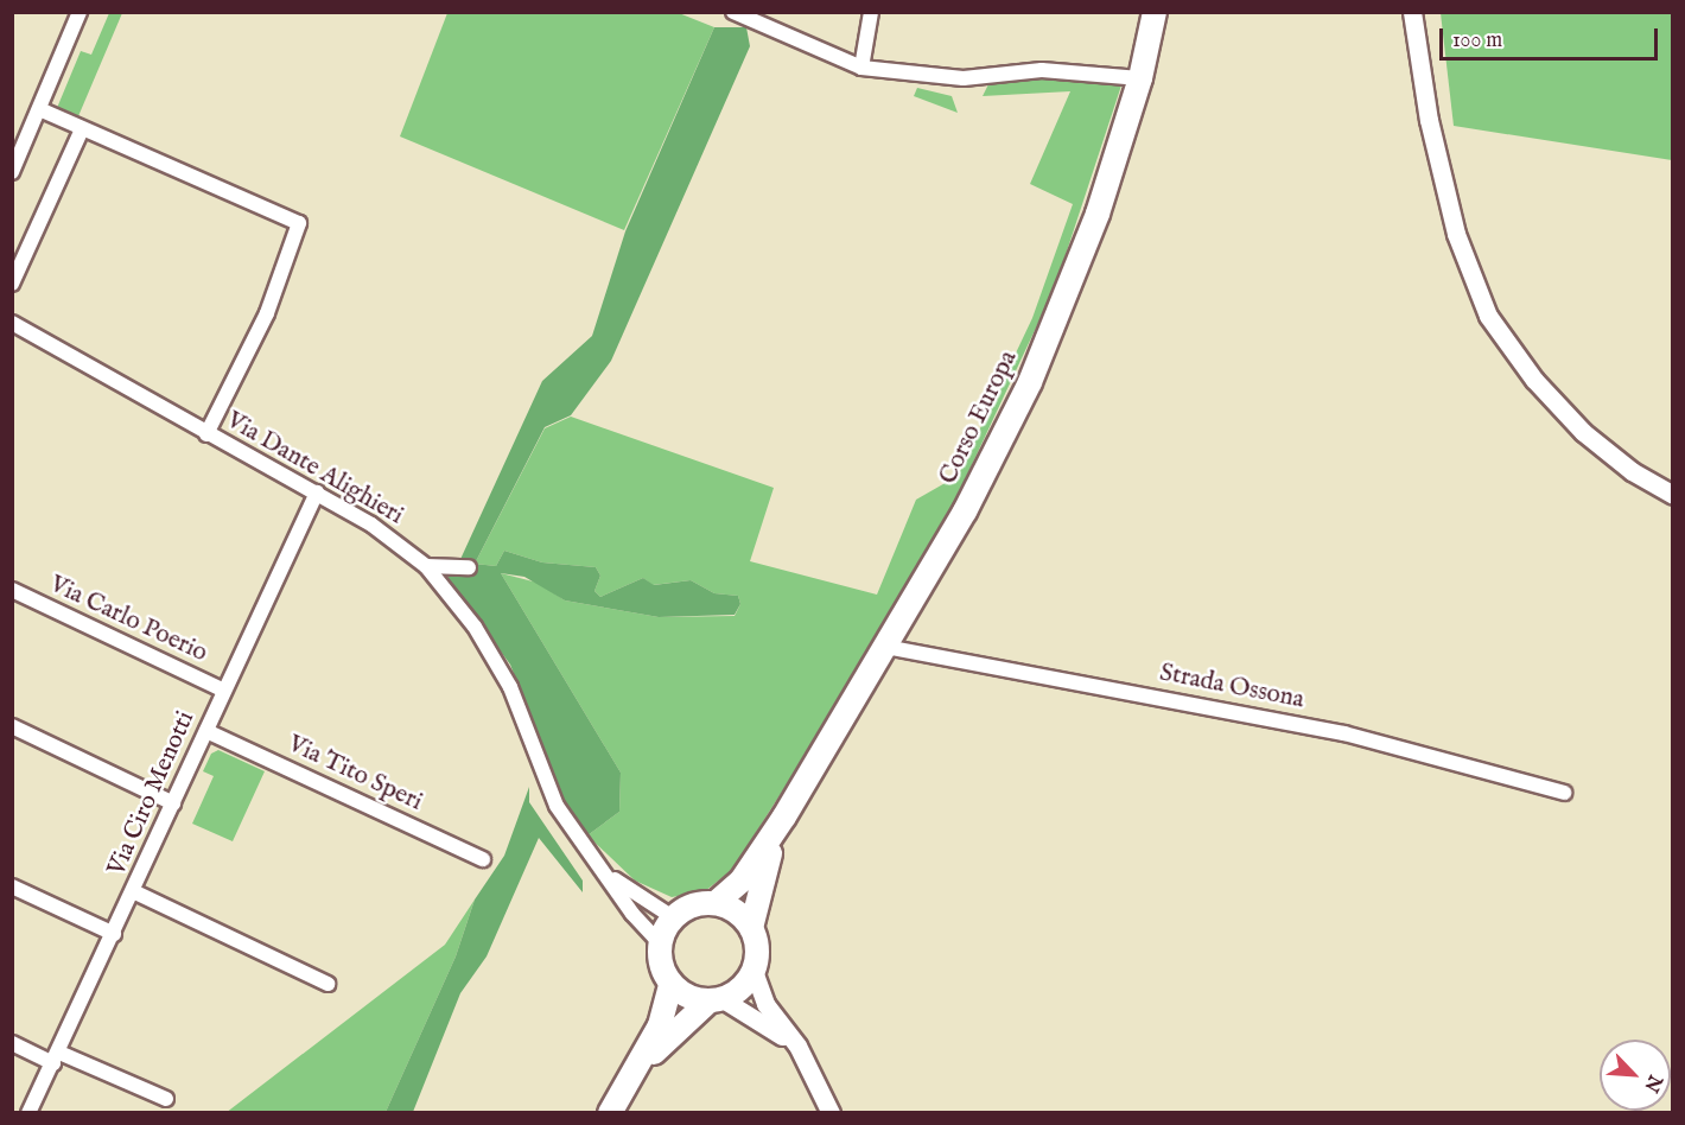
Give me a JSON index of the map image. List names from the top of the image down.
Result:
{
  "streets": {
    "main road": ["Corso Europa"],
    "street": [
      "Via Dante Alighieri",
      "Via Carlo Poerio",
      "Strada Ossona",
      "Via Tito Speri",
      "Via Ciro Menotti"
    ]
  },
  "crossings": [
    ["Corso Europa", "Via Dante Alighieri"],
    ["Corso Europa", "Strada Ossona"],
    ["Via Dante Alighieri", "Via Ciro Menotti"],
    ["Via Carlo Poerio", "Via Ciro Menotti"],
    ["Via Tito Speri", "Via Ciro Menotti"]
  ],
  "scale_bar": "100 m",
  "north": "bottom right"
}
